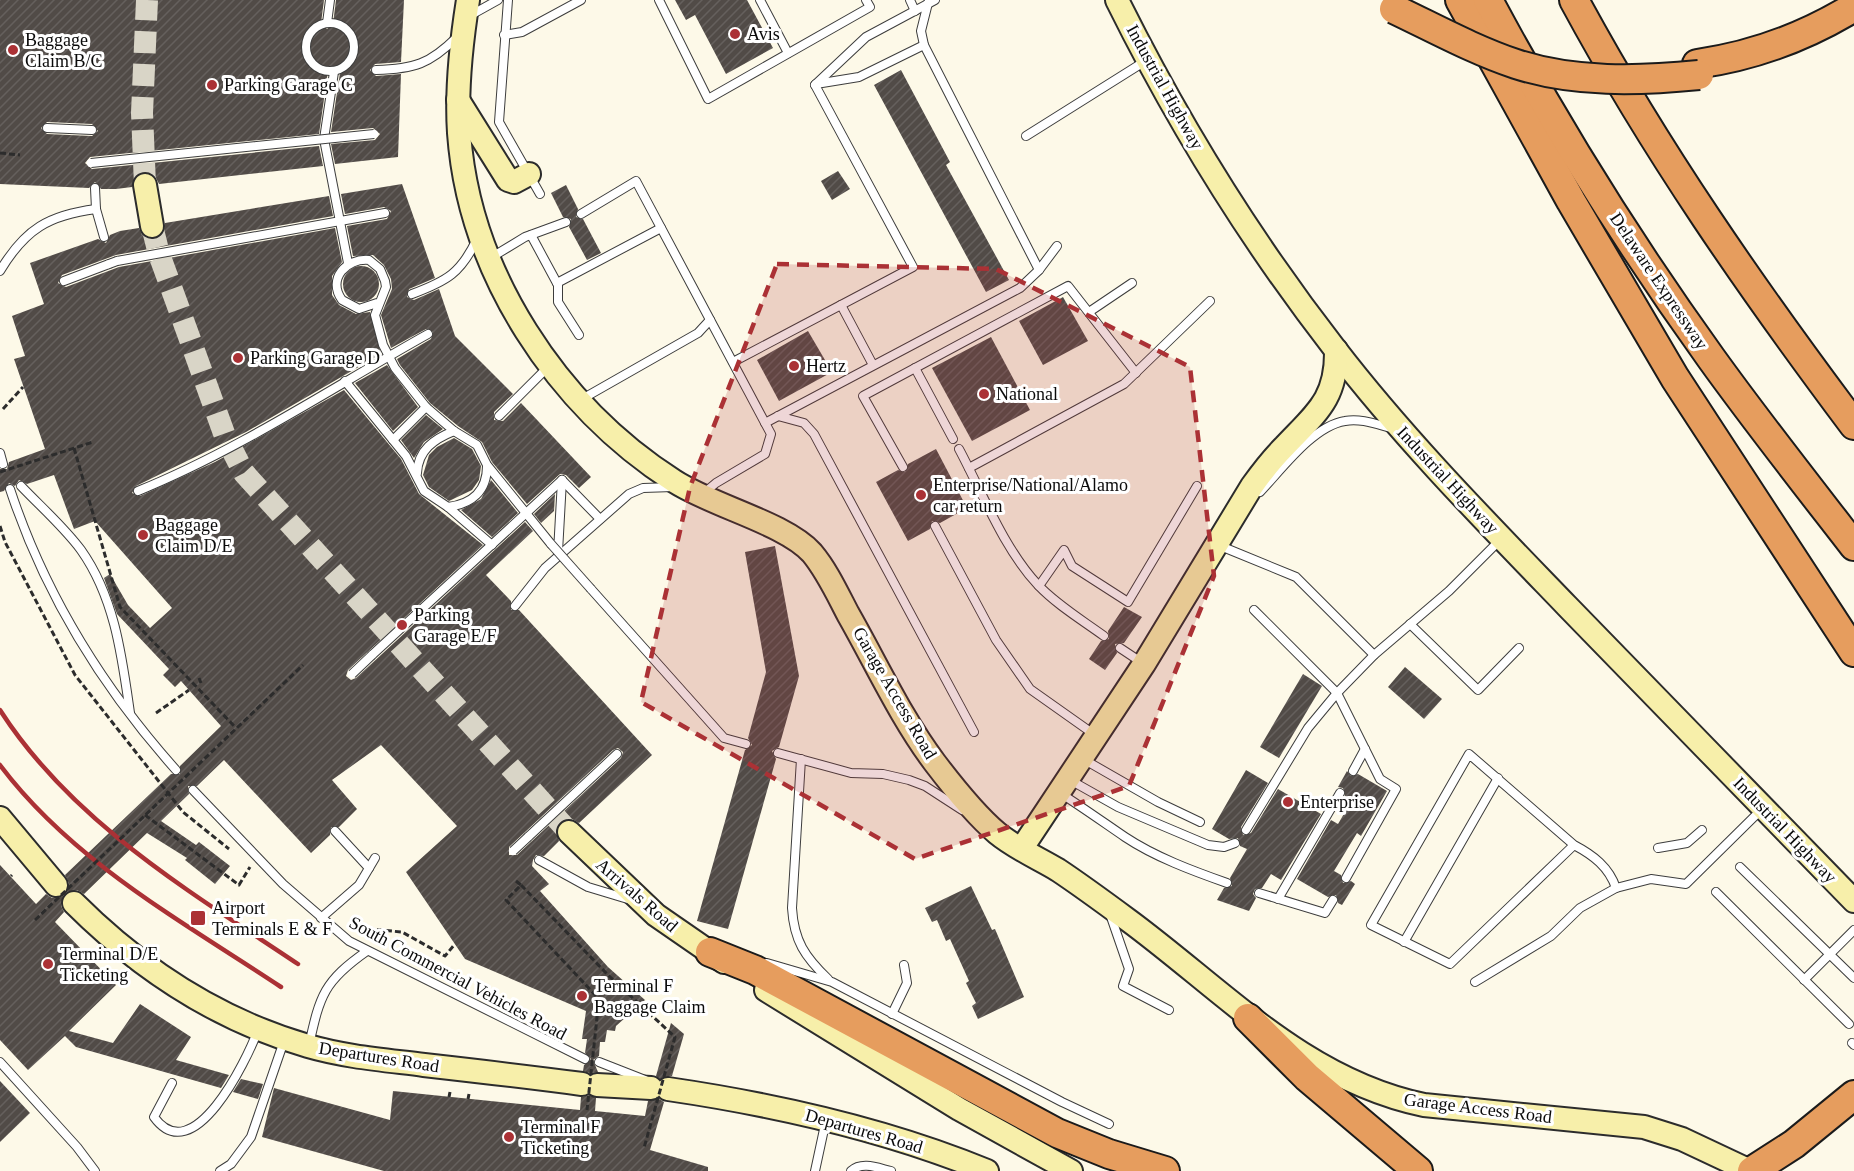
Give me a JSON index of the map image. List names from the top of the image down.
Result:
{
  "streets": {
    "highway": ["Delaware Expressway"],
    "street": [
      "Industrial Highway",
      "Garage Access Road",
      "Arrivals Road",
      "Departures Road"
    ],
    "lane": ["South Commercial Vehicles Road"]
  },
  "places": {
    "other": [
      "Avis",
      "Baggage Claim B/C",
      "Parking Garage C",
      "Parking Garage D",
      "Hertz",
      "National",
      "Enterprise/National/Alamo car return",
      "Baggage Claim D/E",
      "Parking Garage E/F",
      "Enterprise",
      "Terminal D/E Ticketing",
      "Terminal F Baggage Claim",
      "Terminal F Ticketing"
    ],
    "transit": ["Airport Terminals E & F"]
  }
}
